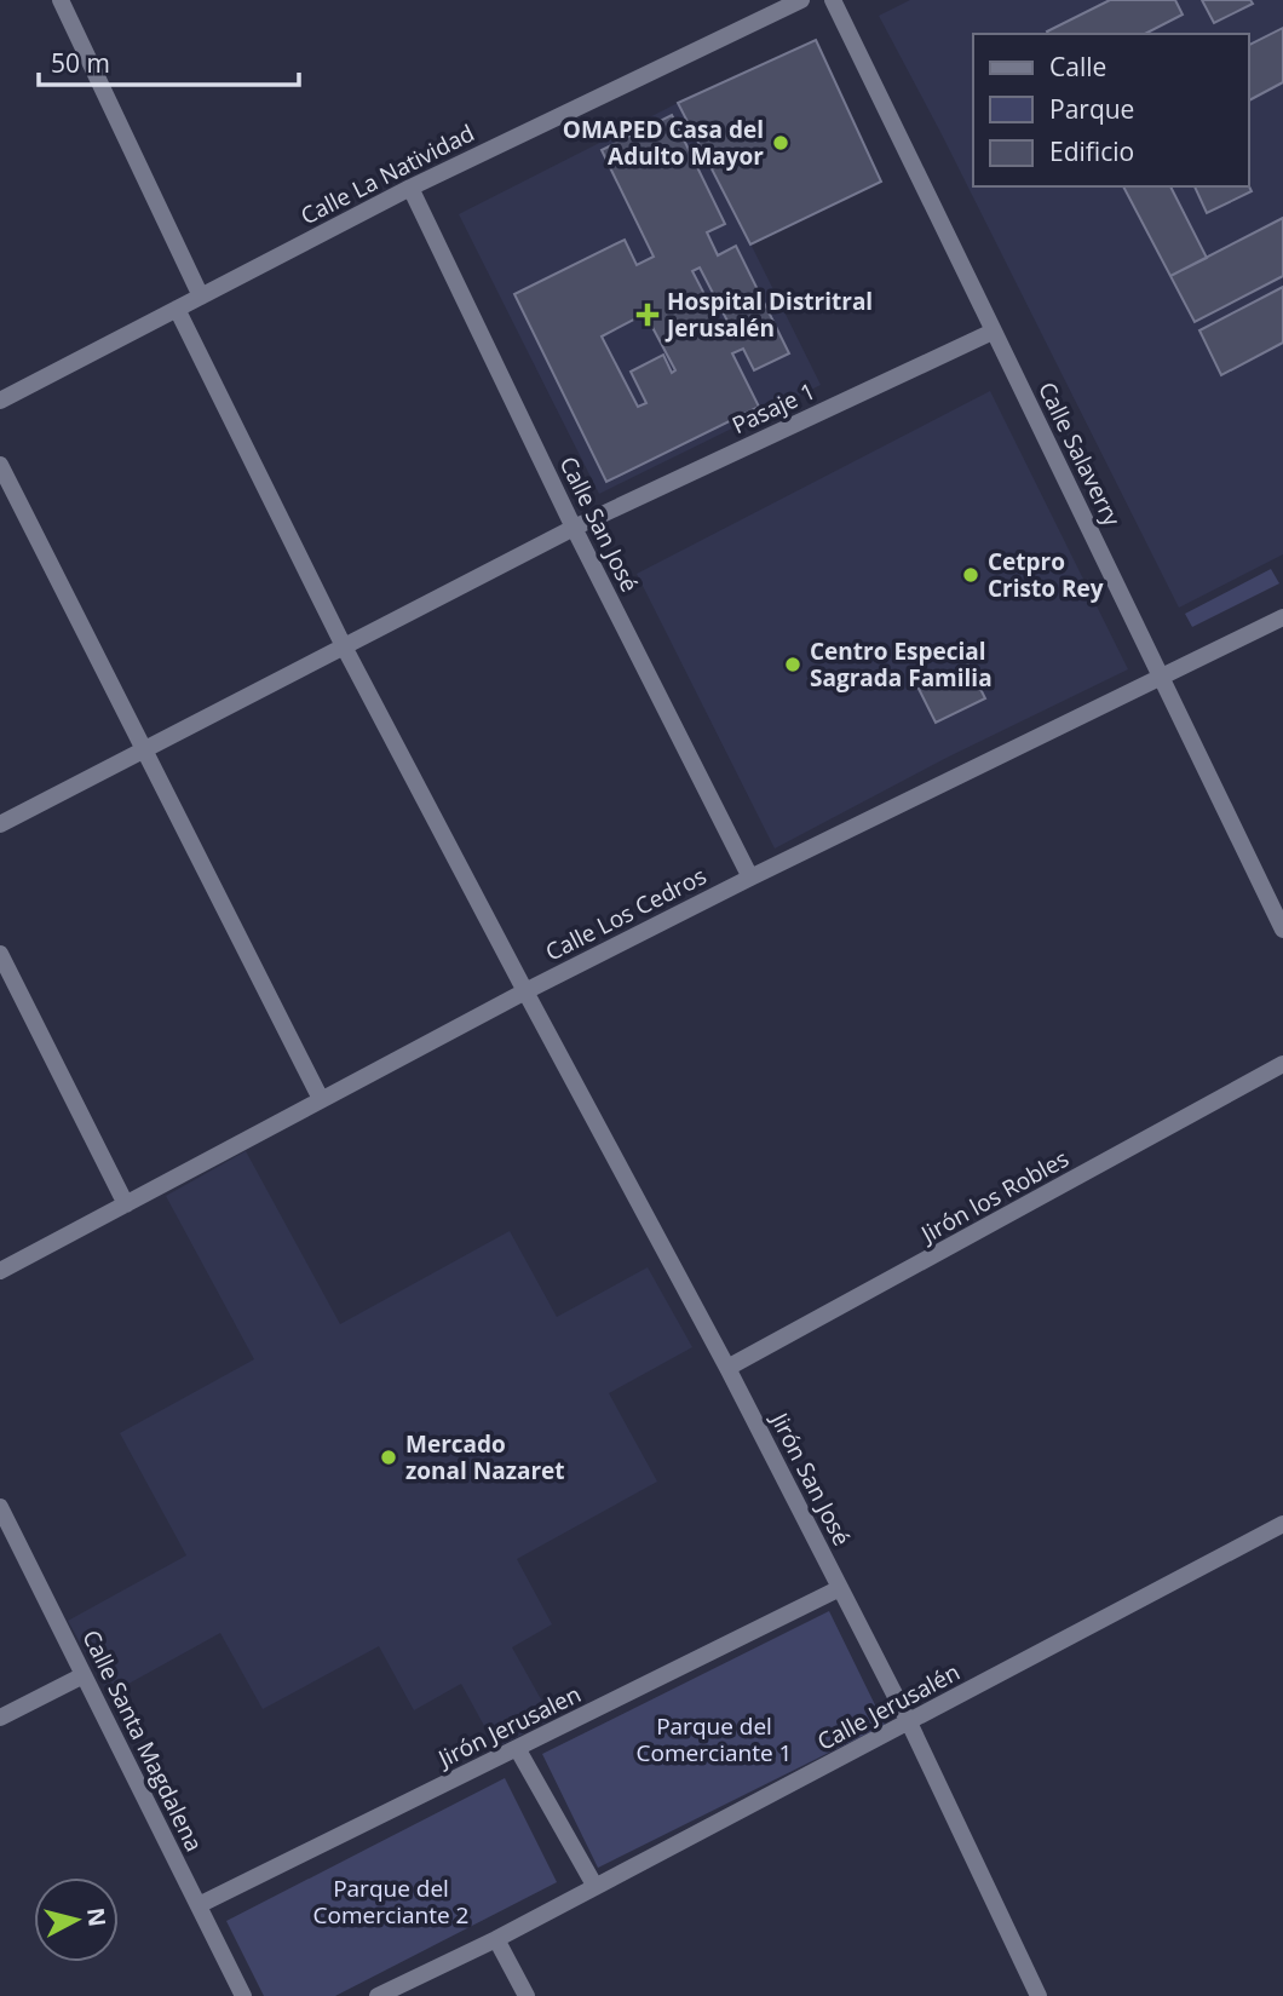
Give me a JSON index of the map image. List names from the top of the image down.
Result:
{
  "streets": {
    "street": [
      "Calle La Natividad",
      "Pasaje 1",
      "Calle Salaverry",
      "Calle San José",
      "Calle Los Cedros",
      "Jirón los Robles",
      "Jirón San José",
      "Calle Jerusalén",
      "Jirón Jerusalen",
      "Calle Santa Magdalena"
    ]
  },
  "crossings": [
    ["Calle La Natividad", "Calle San José"],
    ["Calle La Natividad", "Jirón San José"],
    ["Pasaje 1", "Calle Salaverry"],
    ["Pasaje 1", "Calle San José"],
    ["Pasaje 1", "Jirón San José"],
    ["Calle Salaverry", "Calle Los Cedros"],
    ["Calle San José", "Calle Los Cedros"],
    ["Calle Los Cedros", "Jirón San José"],
    ["Jirón los Robles", "Jirón San José"],
    ["Jirón San José", "Calle Jerusalén"],
    ["Jirón San José", "Jirón Jerusalen"],
    ["Jirón Jerusalen", "Calle Santa Magdalena"]
  ],
  "parks": ["Parque del Comerciante 1", "Parque del Comerciante 2"],
  "places": {
    "other": [
      "OMAPED Casa del Adulto Mayor",
      "Cetpro Cristo Rey",
      "Centro Especial Sagrada Familia",
      "Mercado zonal Nazaret"
    ],
    "health": ["Hospital Distritral Jerusalén"]
  },
  "legend": ["Calle", "Parque", "Edificio"],
  "scale_bar": "50 m",
  "north": "right"
}
